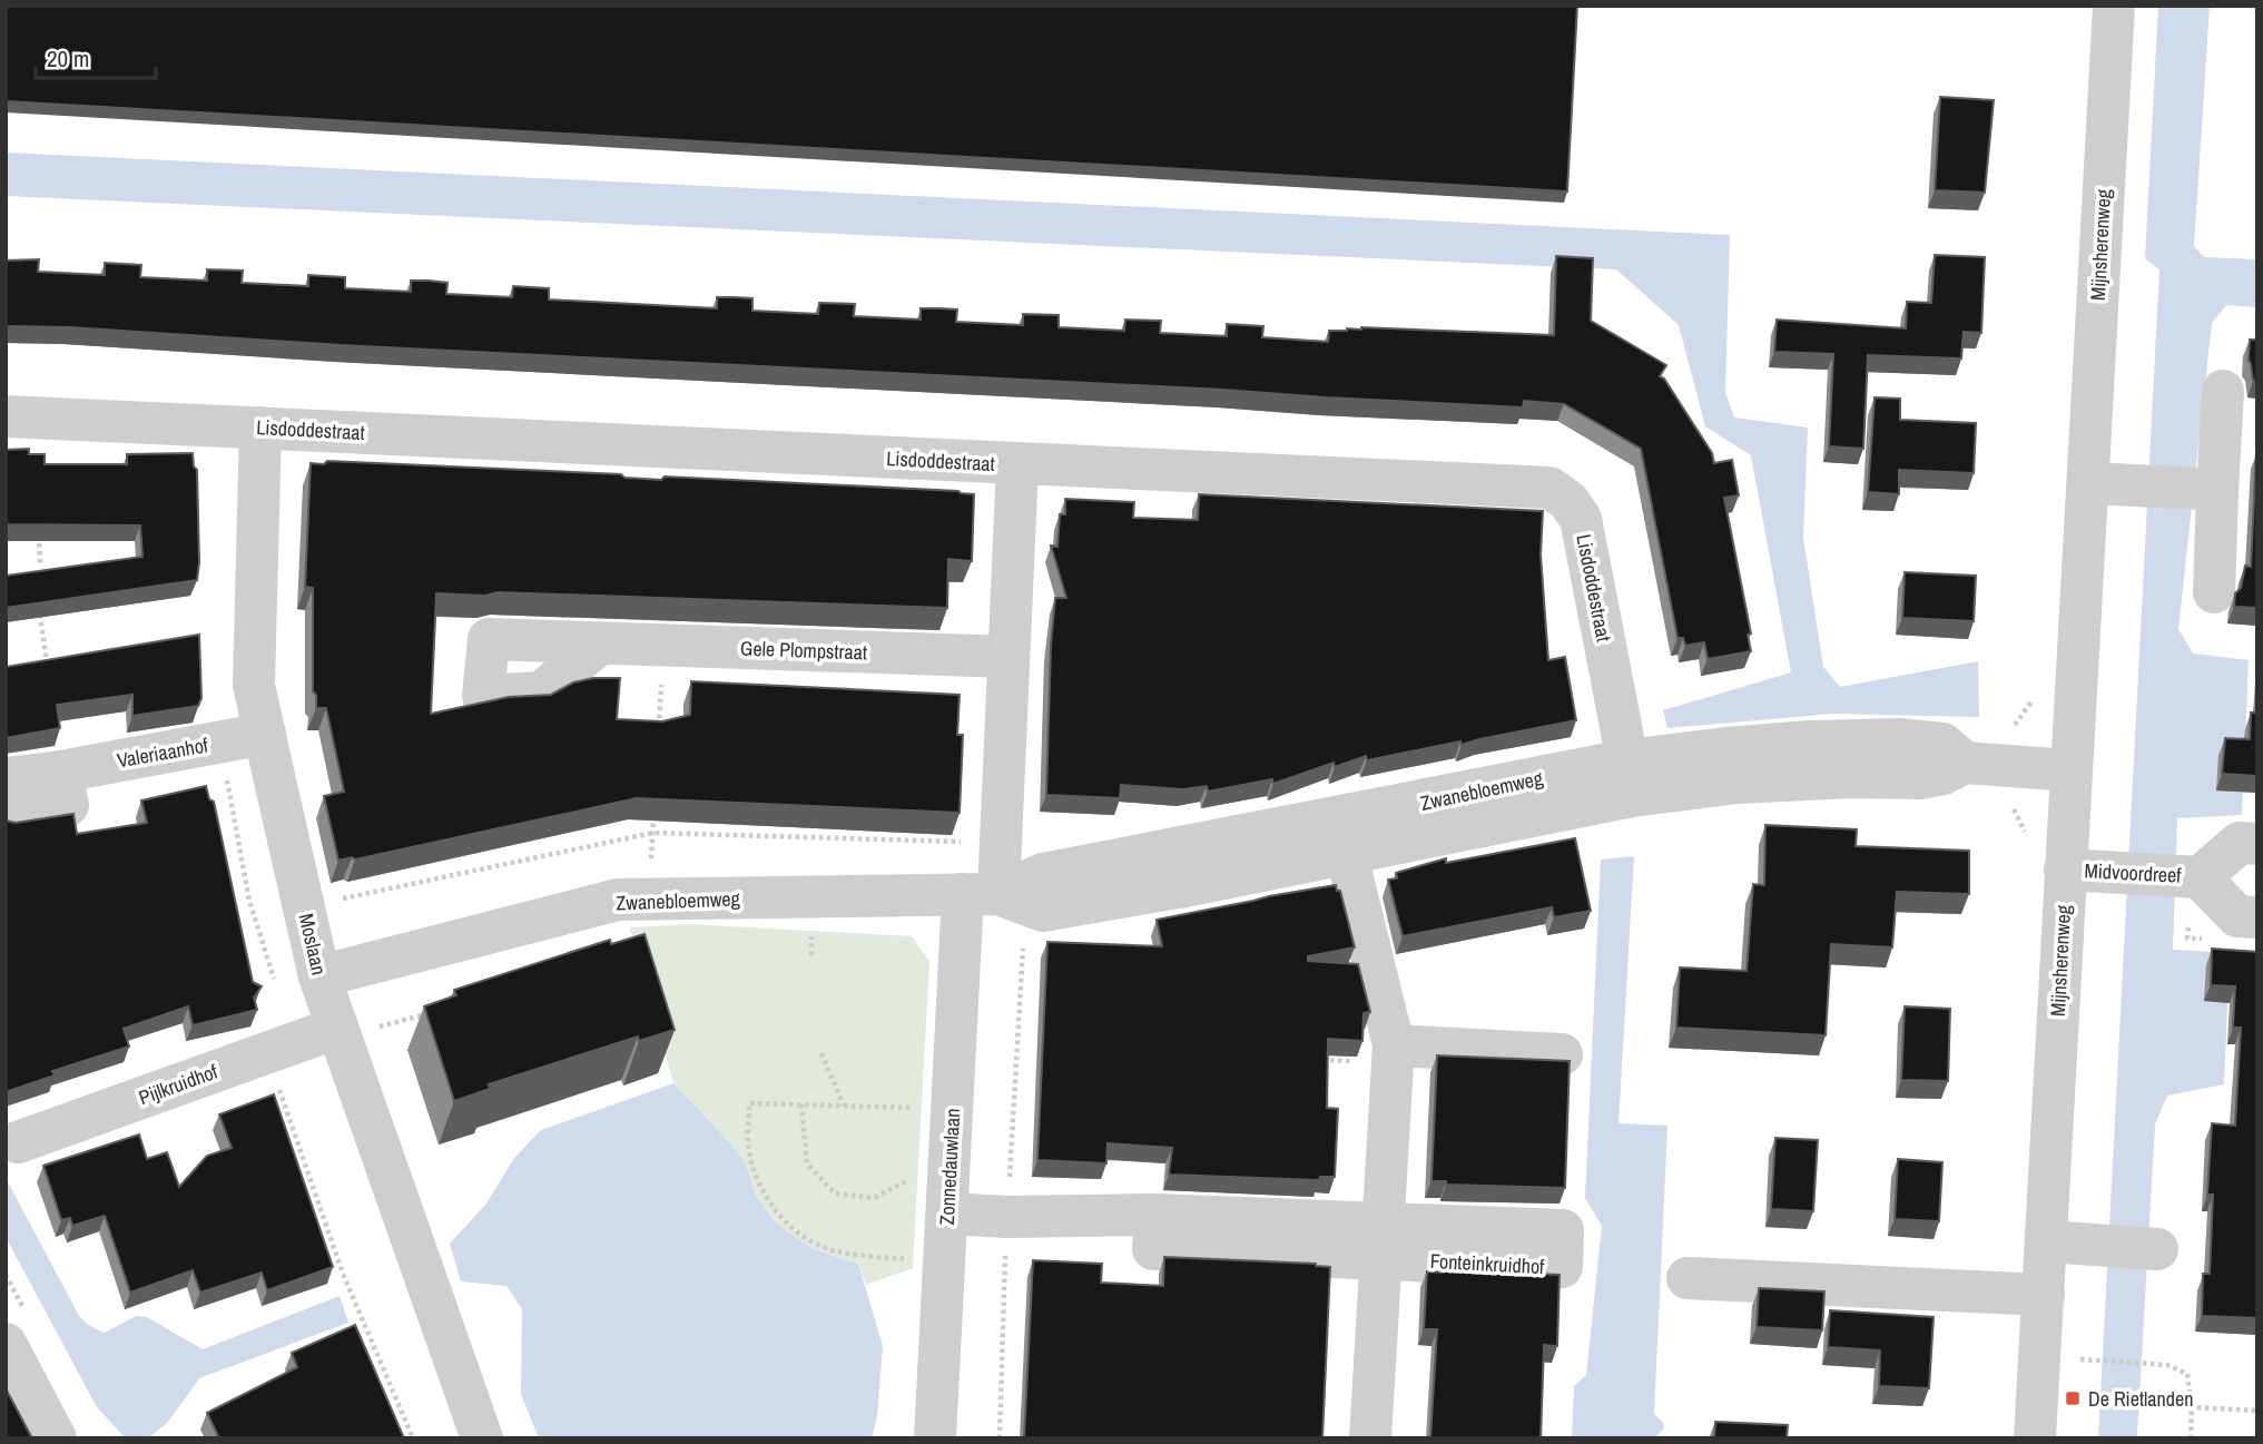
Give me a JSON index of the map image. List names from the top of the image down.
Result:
{
  "streets": {
    "street": [
      "Mijnsherenweg",
      "Lisdoddestraat",
      "Gele Plompstraat",
      "Valeriaanhof",
      "Zwanebloemweg",
      "Midvoordreef",
      "Moslaan",
      "Pijlkruidhof",
      "Zonnedauwlaan"
    ]
  },
  "crossings": [
    ["Mijnsherenweg", "Zwanebloemweg"],
    ["Mijnsherenweg", "Midvoordreef"],
    ["Lisdoddestraat", "Zwanebloemweg"],
    ["Lisdoddestraat", "Moslaan"],
    ["Lisdoddestraat", "Zonnedauwlaan"],
    ["Gele Plompstraat", "Zonnedauwlaan"],
    ["Valeriaanhof", "Moslaan"],
    ["Zwanebloemweg", "Moslaan"],
    ["Zwanebloemweg", "Zonnedauwlaan"],
    ["Moslaan", "Pijlkruidhof"]
  ],
  "places": {
    "transit": ["De Rietlanden"]
  },
  "scale_bar": "20 m"
}
